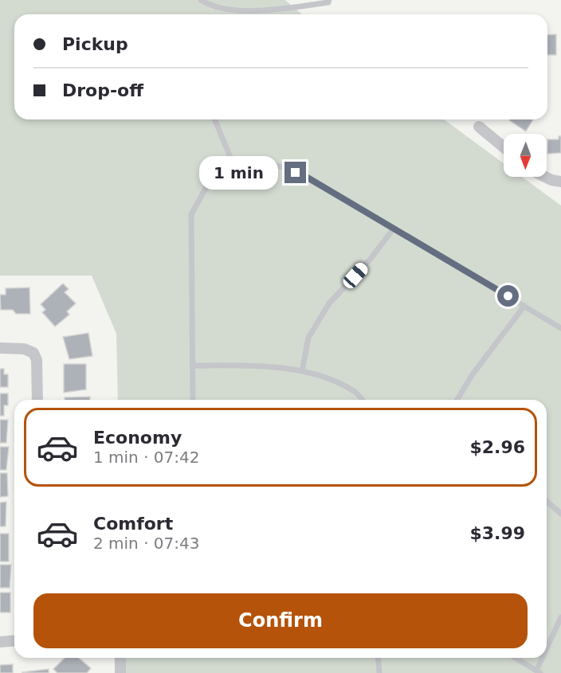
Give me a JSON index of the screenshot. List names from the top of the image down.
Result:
{
  "north": "bottom",
  "page": {
    "banner": ["Pickup", "Drop-off"],
    "bubble": "1 min",
    "list": [
      {
        "name": "Economy",
        "note": "1 min · 07:42",
        "value": "$2.96"
      },
      {
        "name": "Comfort",
        "note": "2 min · 07:43",
        "value": "$3.99"
      }
    ],
    "buttons": "Confirm"
  }
}
